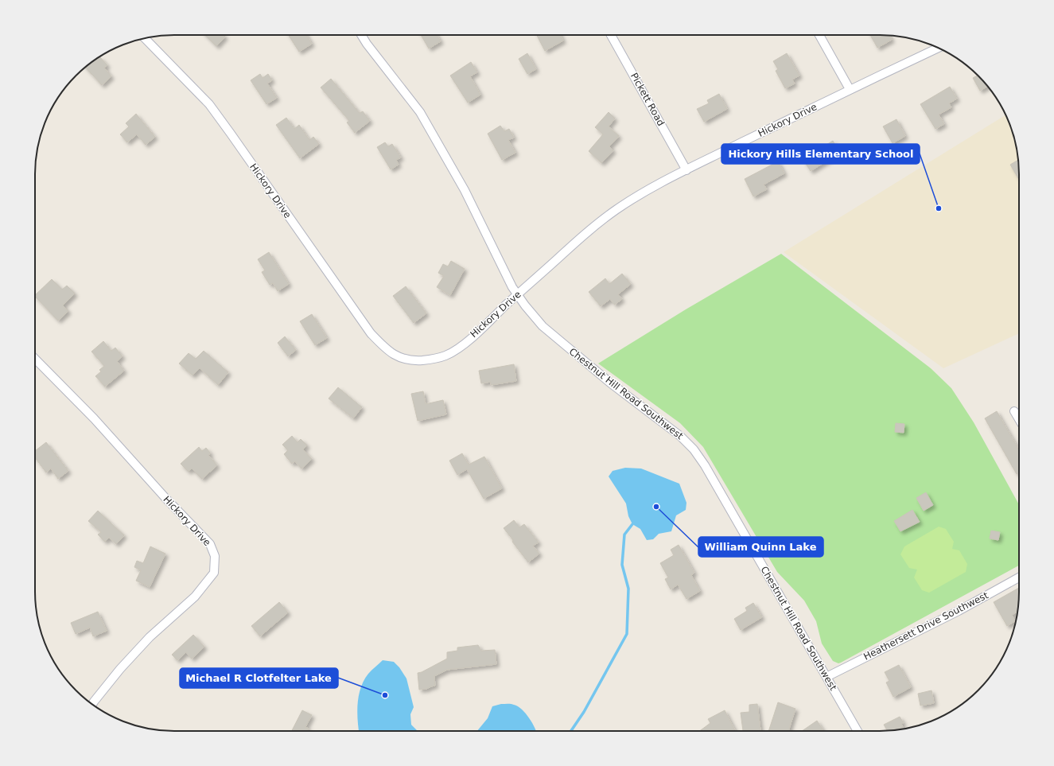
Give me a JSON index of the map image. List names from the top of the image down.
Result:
{
  "streets": {
    "street": [
      "Pickett Road",
      "Hickory Drive",
      "Chestnut Hill Road Southwest",
      "Heathersett Drive Southwest"
    ]
  },
  "crossings": [
    ["Pickett Road", "Hickory Drive"],
    ["Hickory Drive", "Chestnut Hill Road Southwest"],
    ["Chestnut Hill Road Southwest", "Heathersett Drive Southwest"]
  ],
  "places": ["Hickory Hills Elementary School", "William Quinn Lake", "Michael R Clotfelter Lake"]
}
